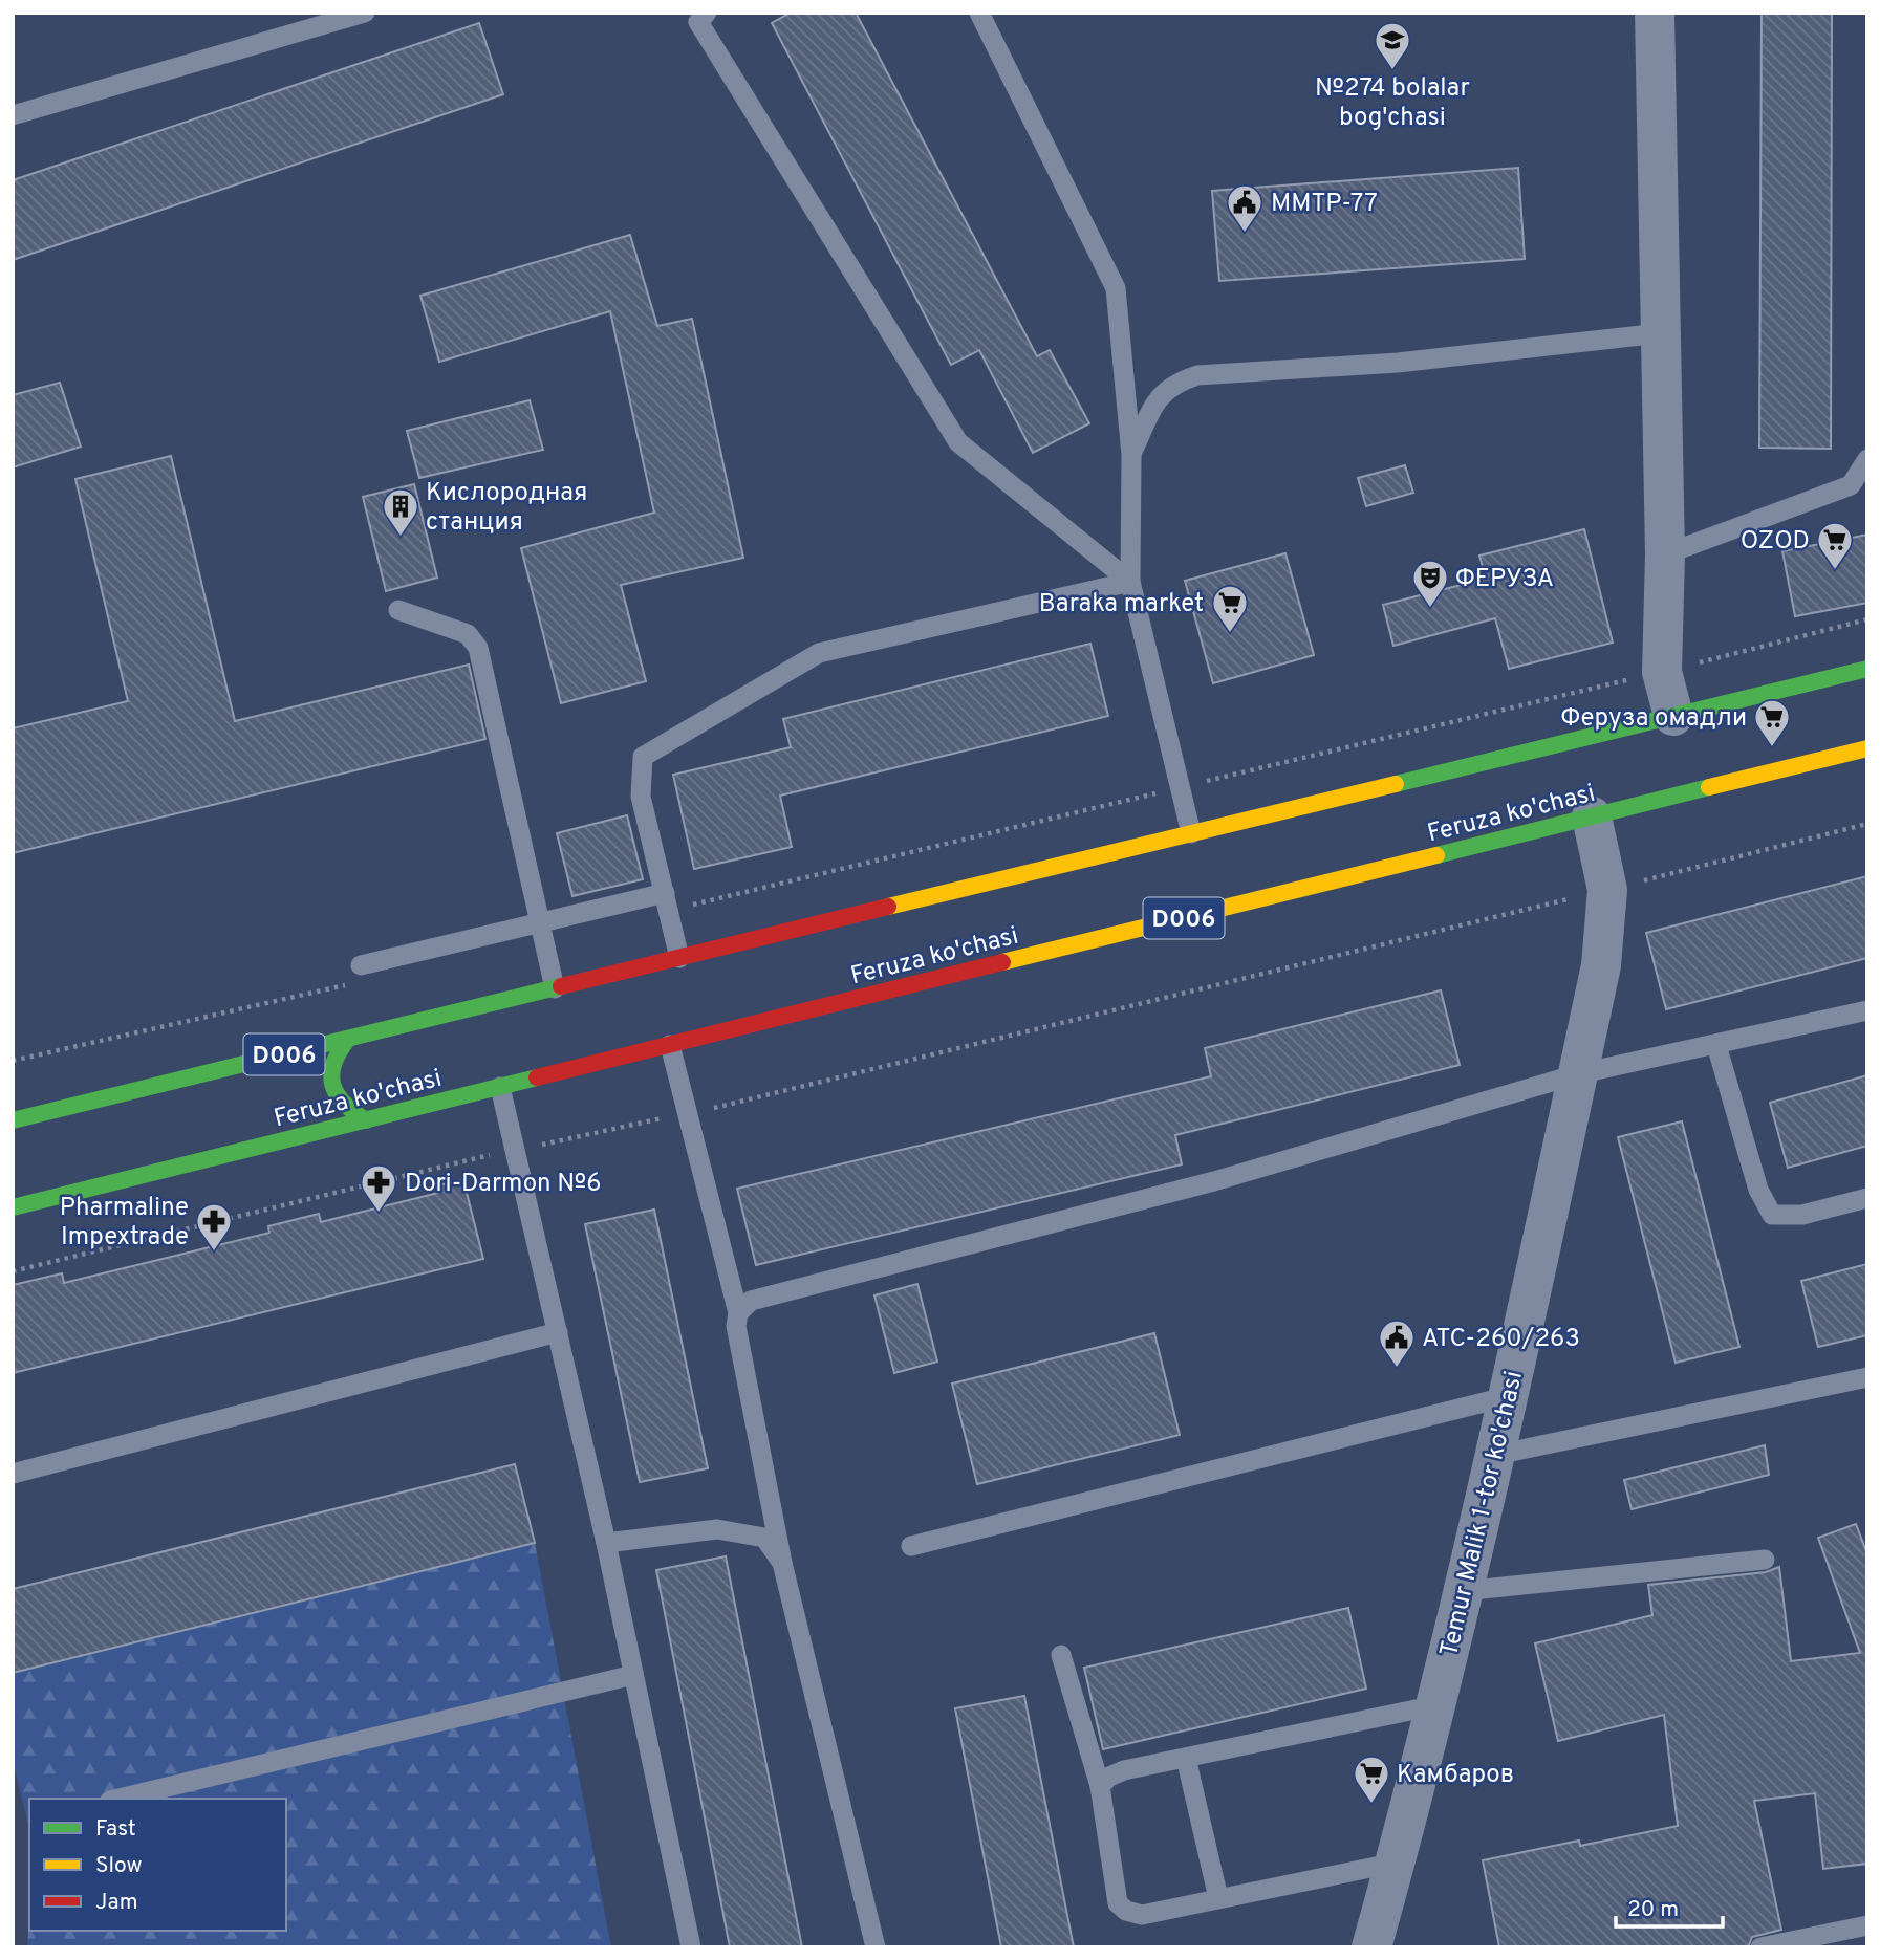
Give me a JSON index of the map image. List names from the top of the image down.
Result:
{
  "streets": {
    "main road": ["Feruza ko'chasi", "D006"],
    "street": ["Temur Malik 1-tor ko'chasi"]
  },
  "crossings": [
    ["Feruza ko'chasi", "Temur Malik 1-tor ko'chasi"]
  ],
  "places": {
    "school or university": ["№274 bolalar bog'chasi"],
    "public building": ["MMTP-77", "АТС-260/263"],
    "building": ["Кислородная станция"],
    "supermarket": [
      "OZOD",
      "Baraka market",
      "Феруза омадли",
      "Камбаров"
    ],
    "theatre": ["ФЕРУЗА"],
    "pharmacy": ["Dori-Darmon №6", "Pharmaline Impextrade"]
  },
  "legend": ["Fast", "Slow", "Jam"],
  "scale_bar": "20 m"
}
